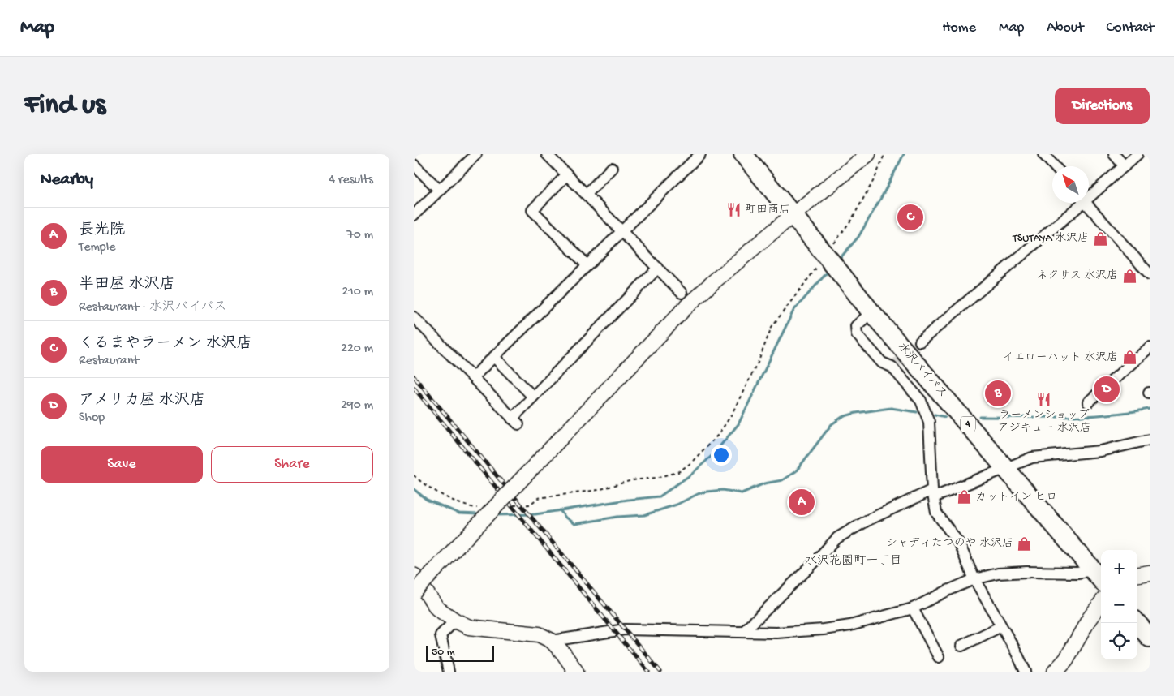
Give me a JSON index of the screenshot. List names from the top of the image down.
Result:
{
  "streets": {
    "highway": ["水沢バイパス", "4"]
  },
  "districts": ["水沢花園町一丁目"],
  "places": {
    "restaurant": ["町田商店", "ラーメンショップ アジキュー 水沢店"],
    "shop": [
      "TSUTAYA 水沢店",
      "ネクサス 水沢店",
      "イエローハット 水沢店",
      "カットイン ヒロ",
      "シャディたつのや 水沢店"
    ]
  },
  "scale_bar": "50 m",
  "north": "top left",
  "page": {
    "header": "Map",
    "nav": [
      "Home",
      "Map",
      "About",
      "Contact"
    ],
    "buttons": [
      "Directions",
      ["Save", "Share"]
    ],
    "title": "Find us",
    "heading": ["Nearby", "4 results"],
    "pins": [
      "C",
      "D",
      "B",
      "A"
    ],
    "list": [
      {
        "mark": "A",
        "name": "長光院",
        "note": "Temple",
        "value": "70 m"
      },
      {
        "mark": "B",
        "name": "半田屋 水沢店",
        "note": "Restaurant · 水沢バイパス",
        "value": "210 m"
      },
      {
        "mark": "C",
        "name": "くるまやラーメン 水沢店",
        "note": "Restaurant",
        "value": "220 m"
      },
      {
        "mark": "D",
        "name": "アメリカ屋 水沢店",
        "note": "Shop",
        "value": "290 m"
      }
    ],
    "map_buttons": ["+", "−"],
    "scale": "50 m"
  }
}
